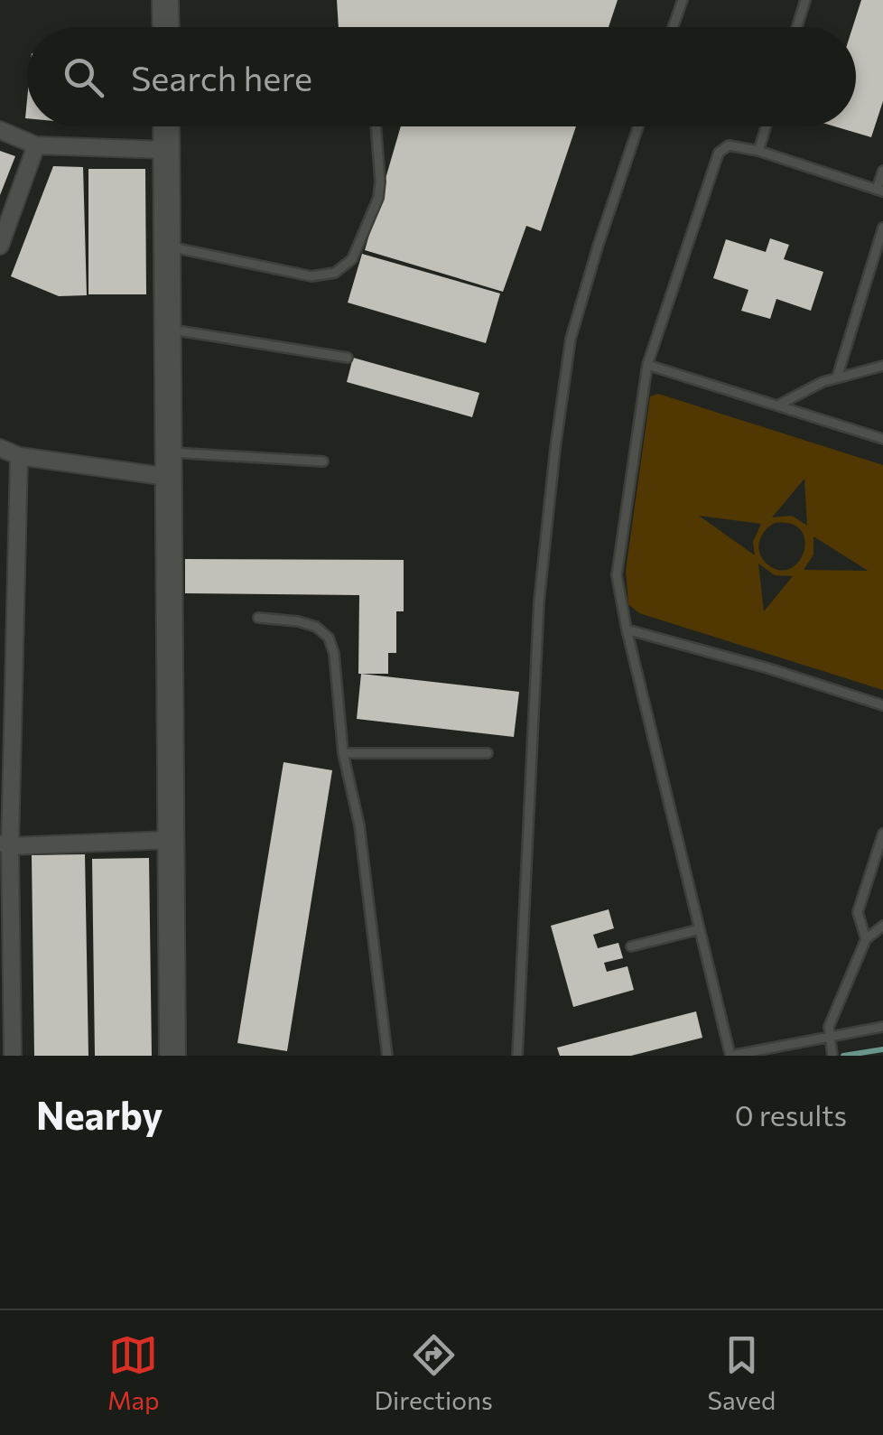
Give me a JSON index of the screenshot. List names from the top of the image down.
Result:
{
  "page": {
    "search": "Search here",
    "heading": ["Nearby", "0 results"],
    "nav": ["Map", "Directions", "Saved"]
  }
}
